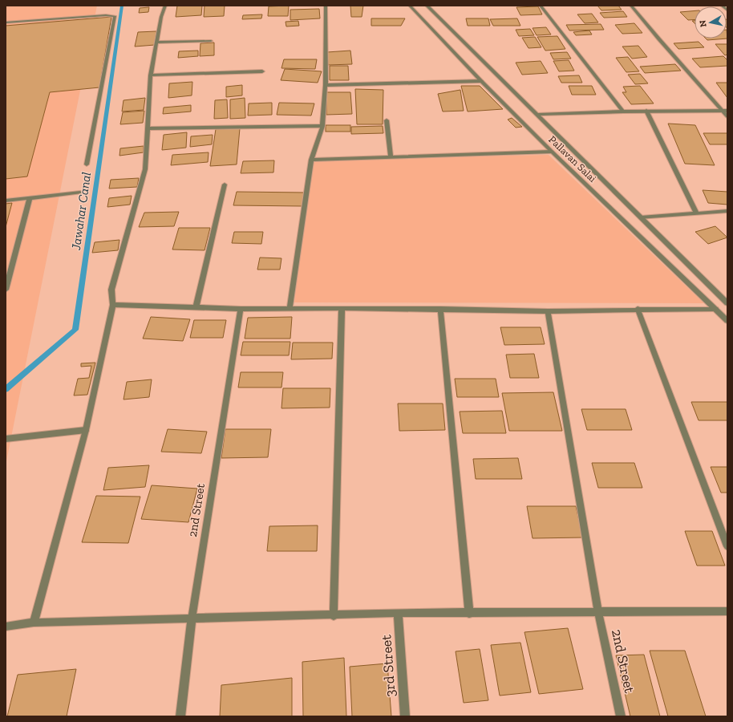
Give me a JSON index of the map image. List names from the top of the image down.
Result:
{
  "streets": {
    "street": ["Pallavan Salai", "2nd Street", "3rd Street"]
  },
  "water": ["Jawahar Canal"],
  "north": "left"
}
